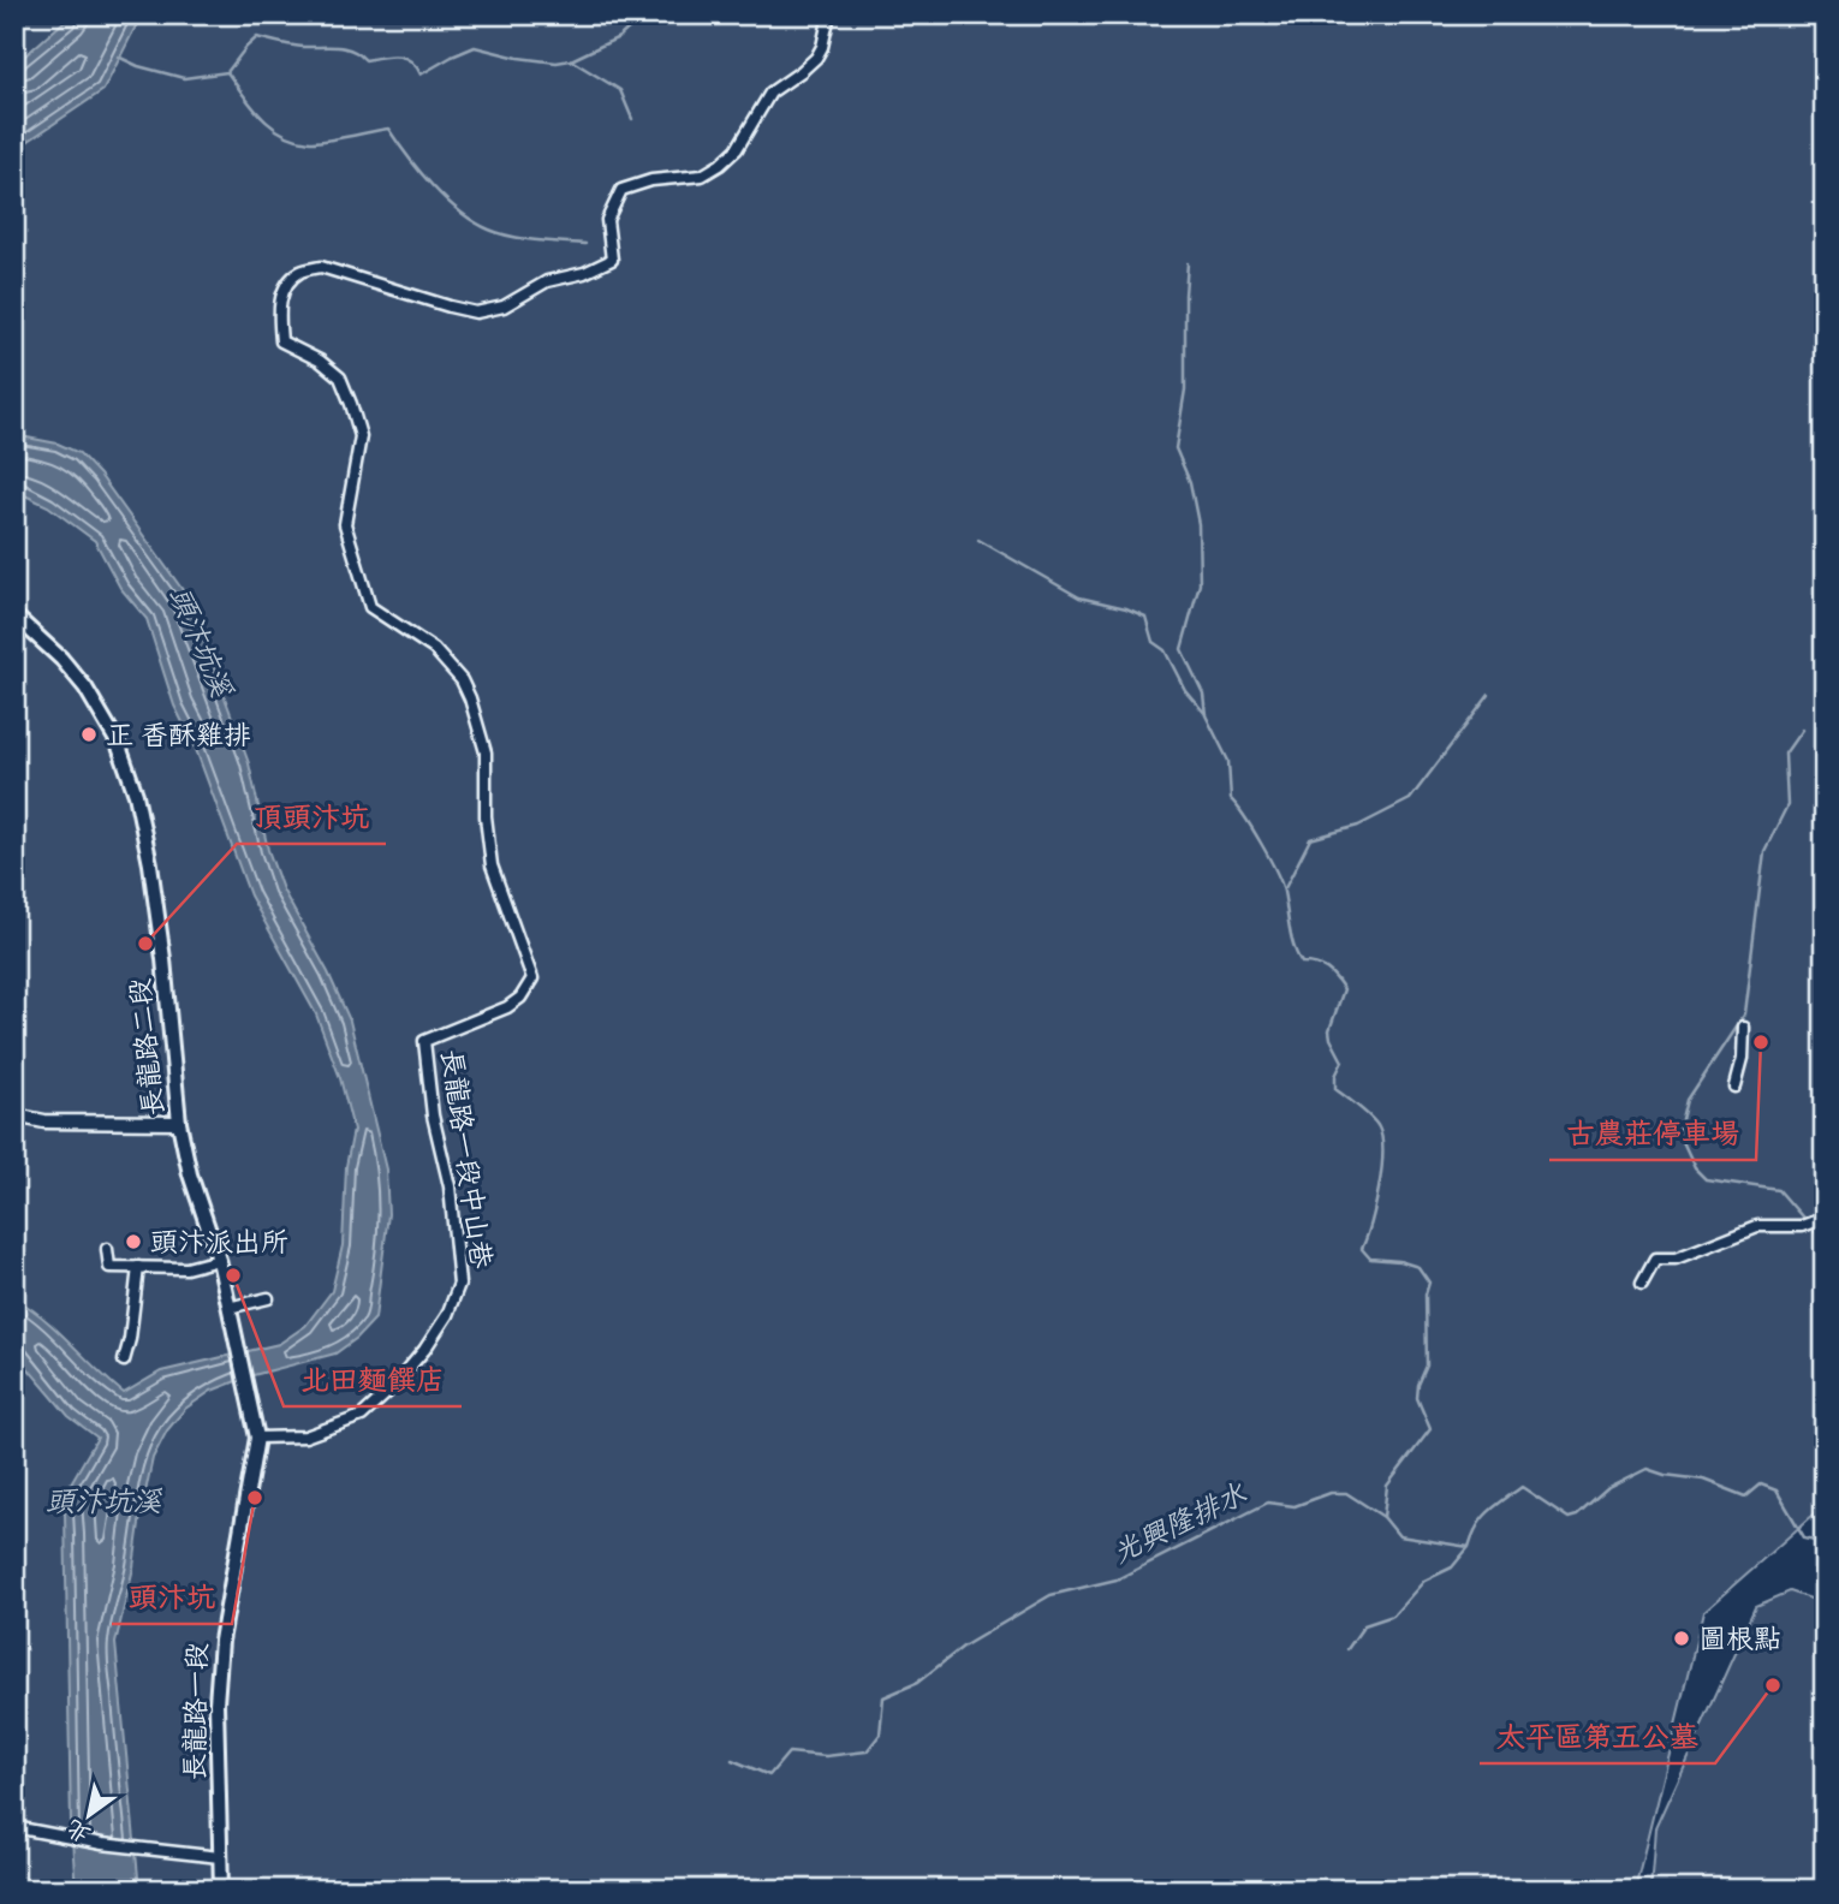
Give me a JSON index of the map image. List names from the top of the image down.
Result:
{
  "streets": {
    "main road": ["長龍路二段", "長龍路一段"],
    "street": ["長龍路一段中山巷"]
  },
  "crossings": [
    ["長龍路二段", "長龍路一段中山巷"],
    ["長龍路二段", "長龍路一段"],
    ["長龍路一段中山巷", "長龍路一段"]
  ],
  "water": ["頭汴坑溪", "光興隆排水"],
  "places": [
    "正 香酥雞排",
    "頂頭汴坑",
    "古農莊停車場",
    "頭汴派出所",
    "北田麵饌店",
    "頭汴坑",
    "圖根點",
    "太平區第五公墓"
  ],
  "north": "bottom left"
}
